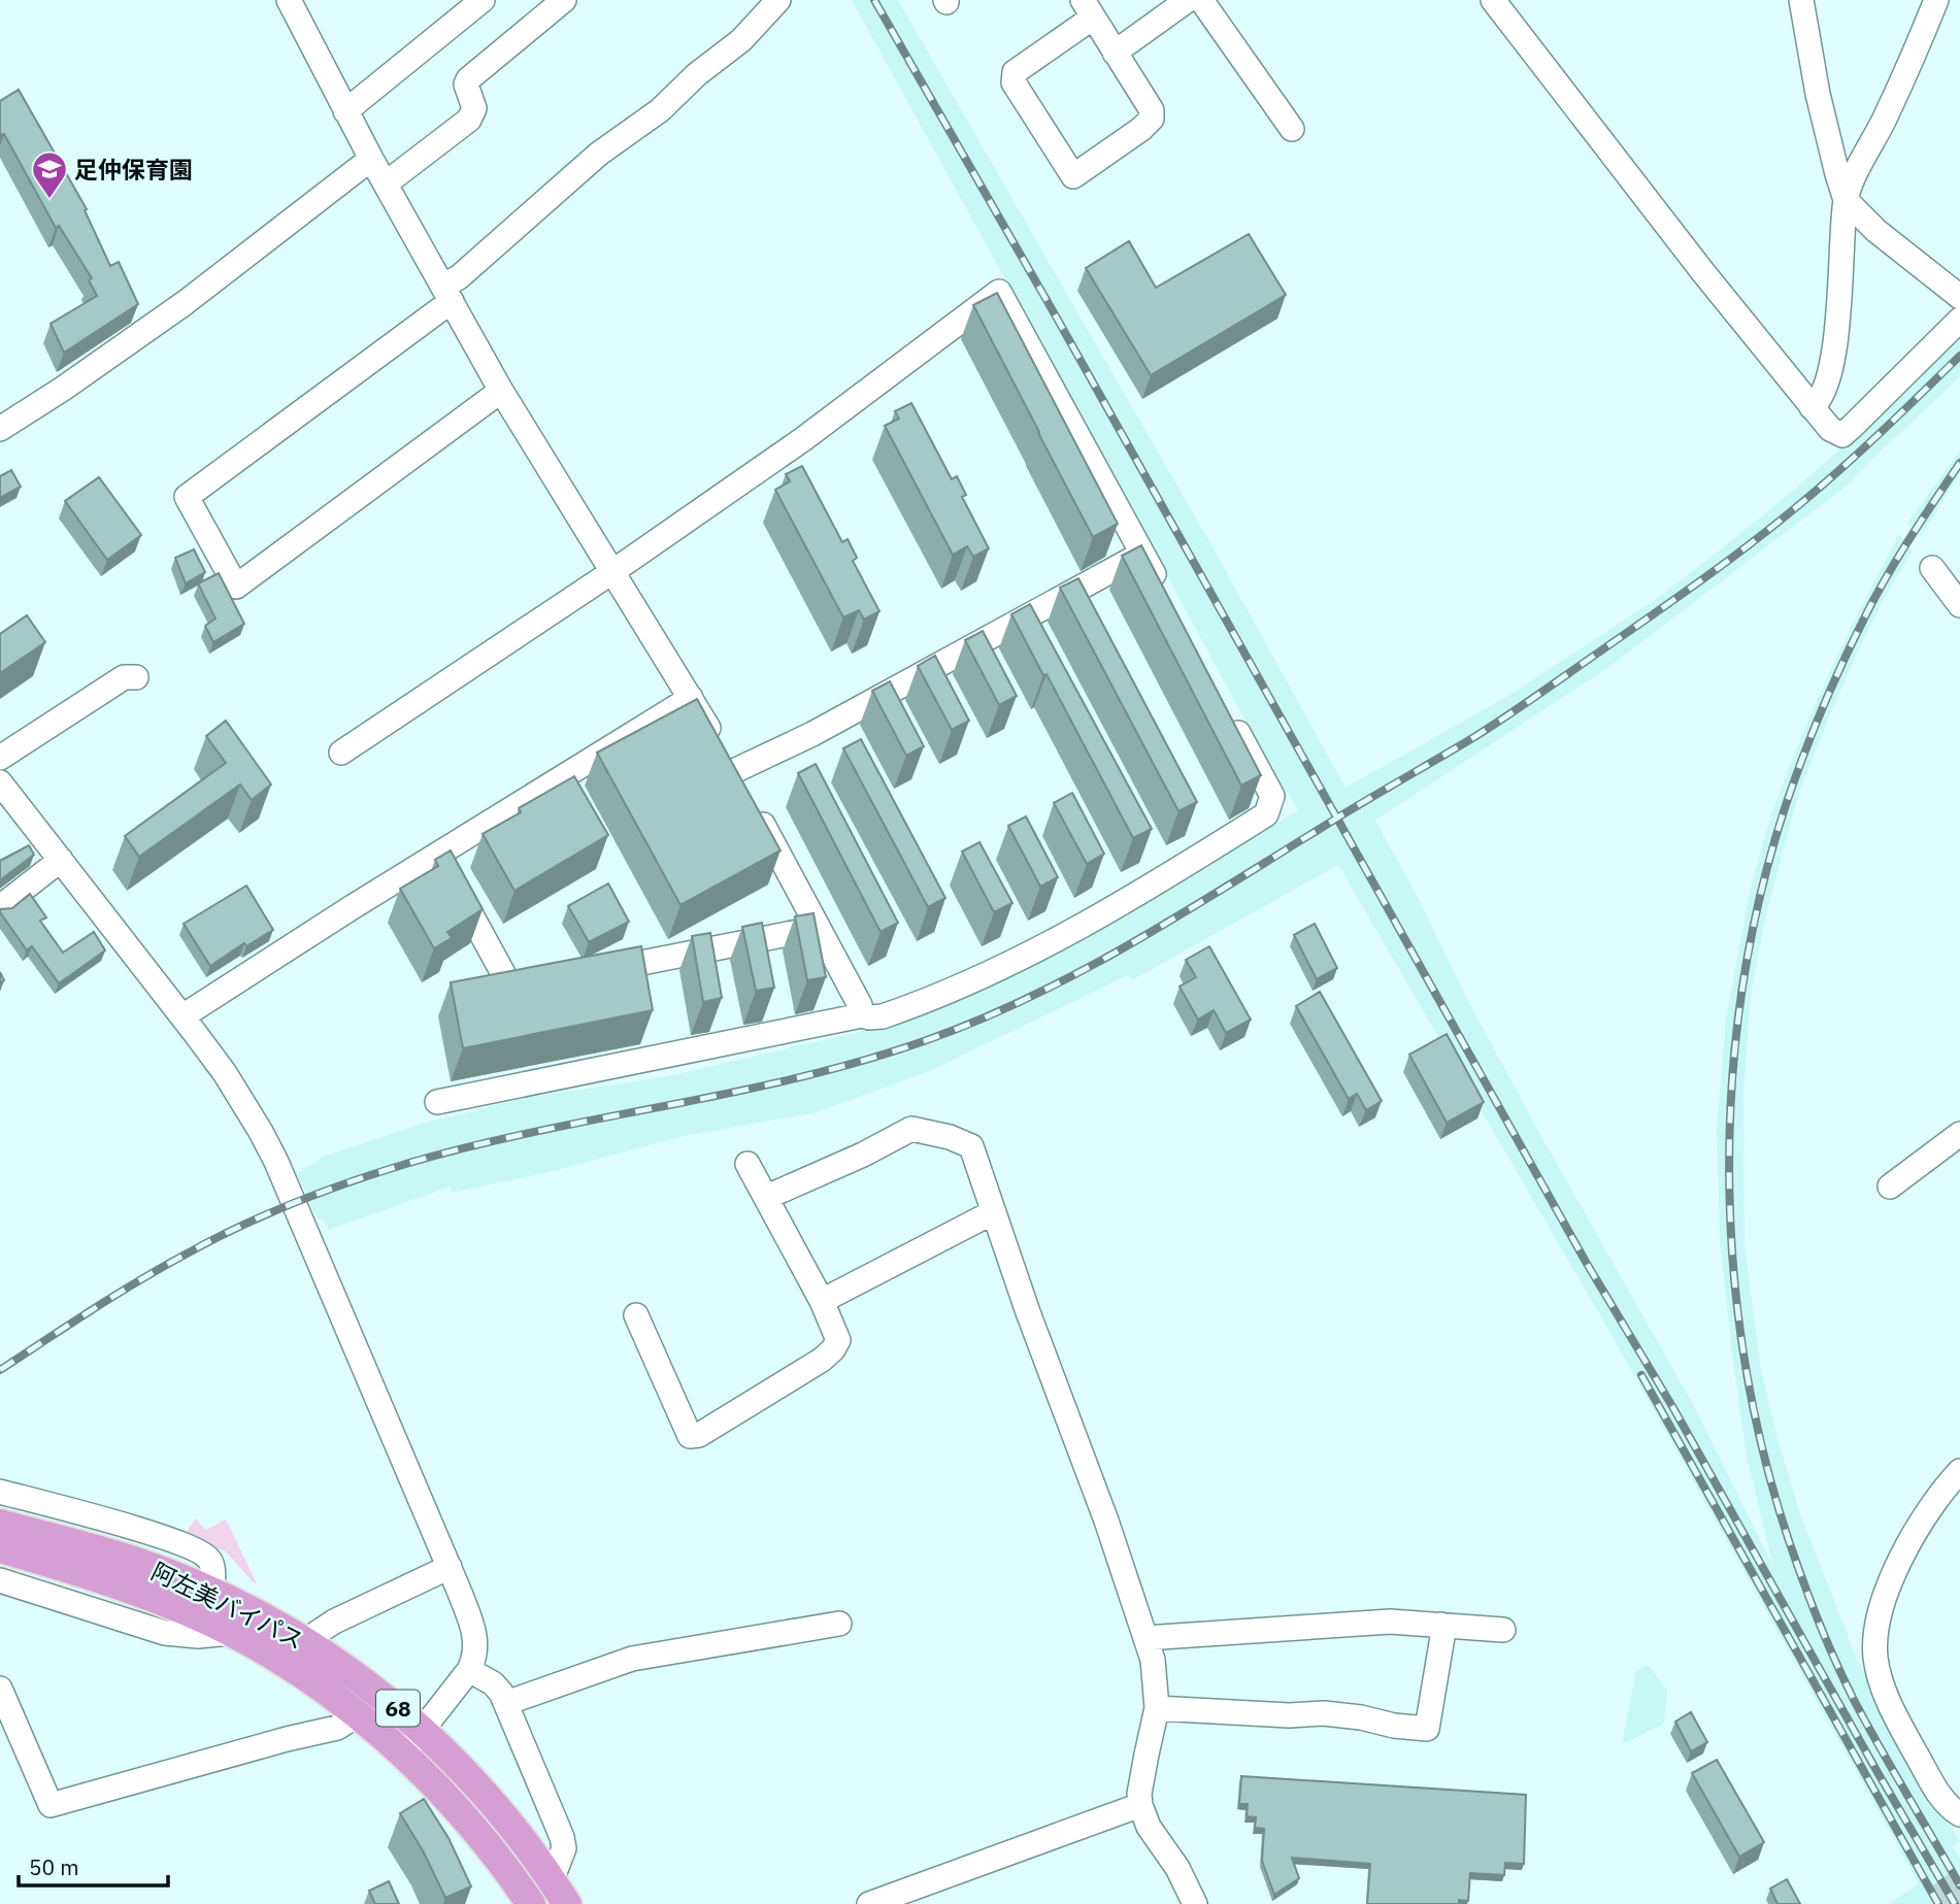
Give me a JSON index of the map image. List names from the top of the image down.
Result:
{
  "streets": {
    "main road": ["阿左美バイパス", "68"]
  },
  "places": {
    "school or university": ["足仲保育園"]
  },
  "scale_bar": "50 m"
}
